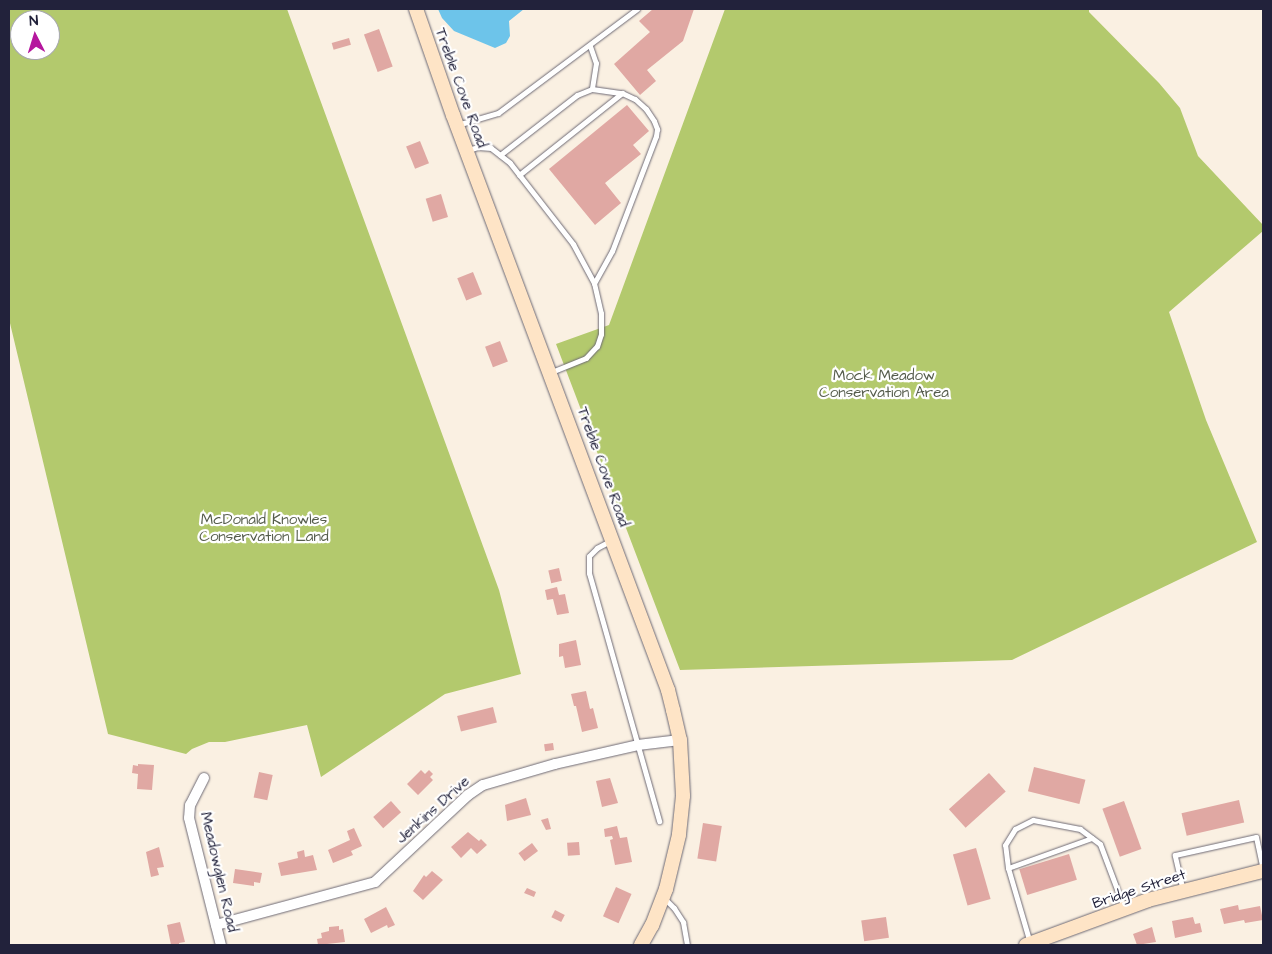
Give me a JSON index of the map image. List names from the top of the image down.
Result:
{
  "streets": {
    "main road": ["Treble Cove Road", "Bridge Street"],
    "street": ["Jenkins Drive", "Meadowglen Road"]
  },
  "crossings": [
    ["Treble Cove Road", "Jenkins Drive"],
    ["Jenkins Drive", "Meadowglen Road"]
  ],
  "parks": ["Mock Meadow Conservation Area", "McDonald Knowles Conservation Land"],
  "north": "top"
}
